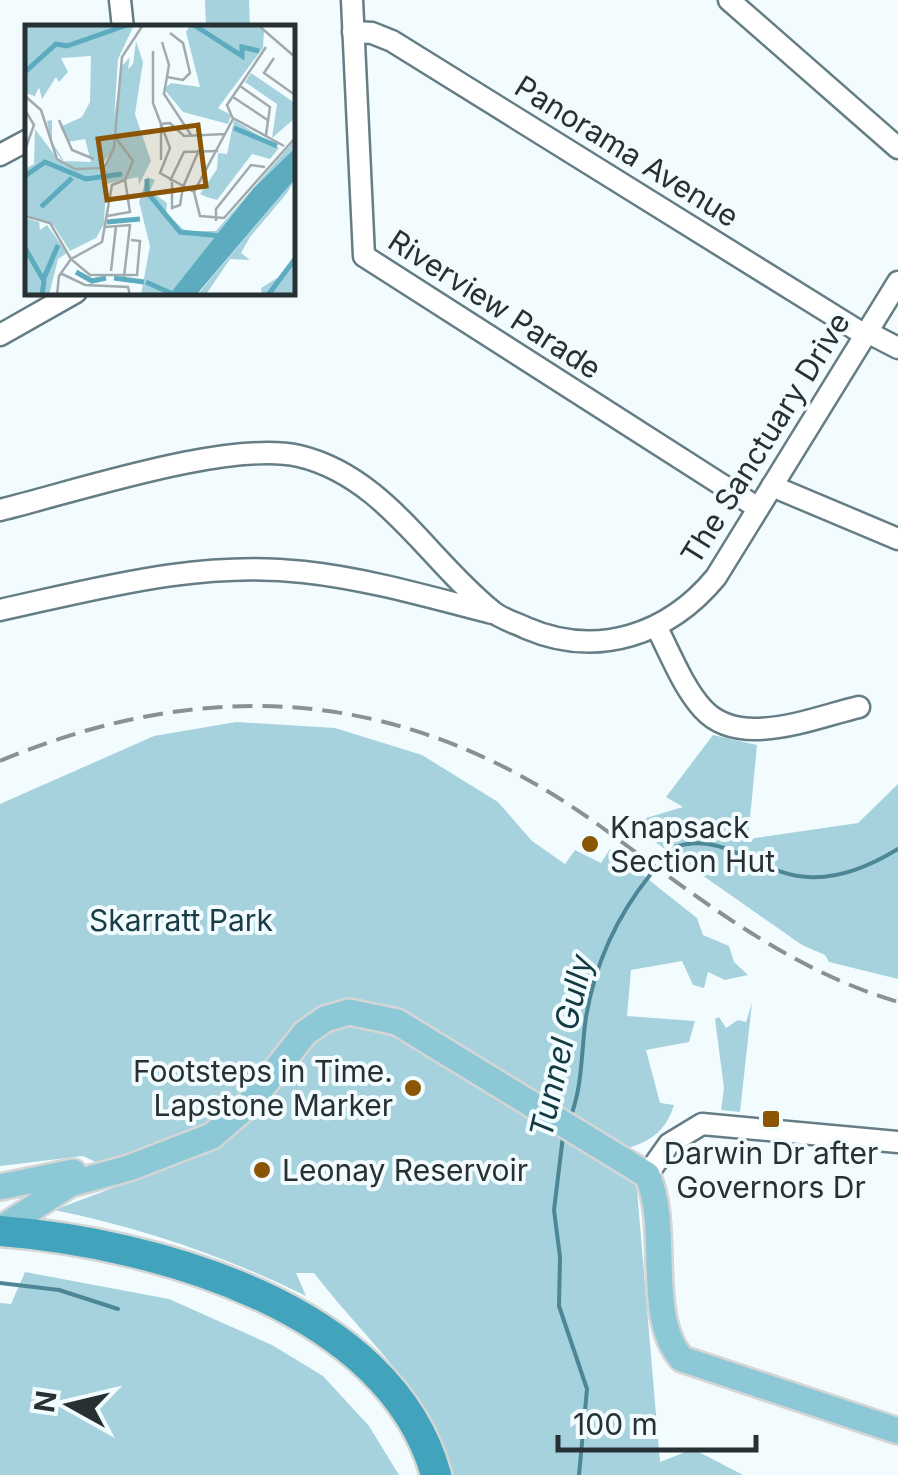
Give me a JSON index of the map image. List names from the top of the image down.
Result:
{
  "streets": {
    "street": ["Panorama Avenue", "Riverview Parade", "The Sanctuary Drive"]
  },
  "crossings": [
    ["Panorama Avenue", "Riverview Parade"],
    ["Panorama Avenue", "The Sanctuary Drive"],
    ["Riverview Parade", "The Sanctuary Drive"]
  ],
  "water": ["Tunnel Gully"],
  "parks": ["Skarratt Park"],
  "places": {
    "other": ["Knapsack Section Hut", "Footsteps in Time. Lapstone Marker", "Leonay Reservoir"],
    "transit": ["Darwin Dr after Governors Dr"]
  },
  "scale_bar": "100 m",
  "north": "left"
}
